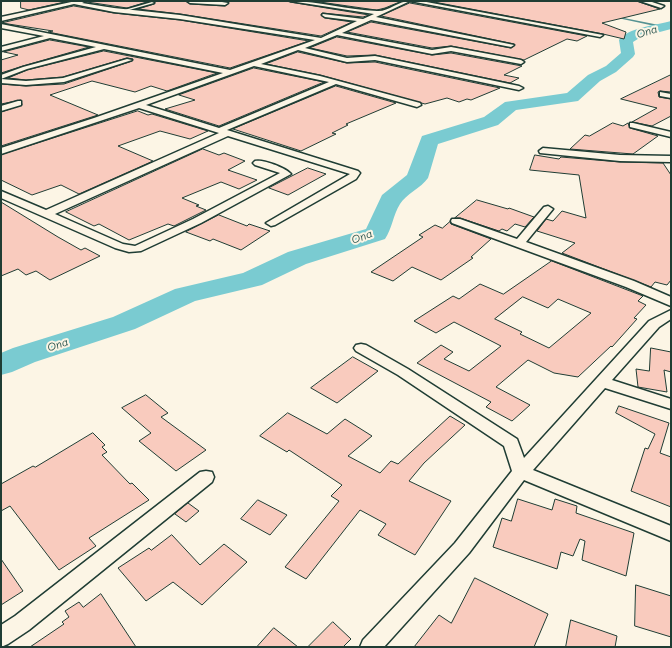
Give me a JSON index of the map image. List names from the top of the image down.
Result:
{
  "water": ["Ona"]
}
